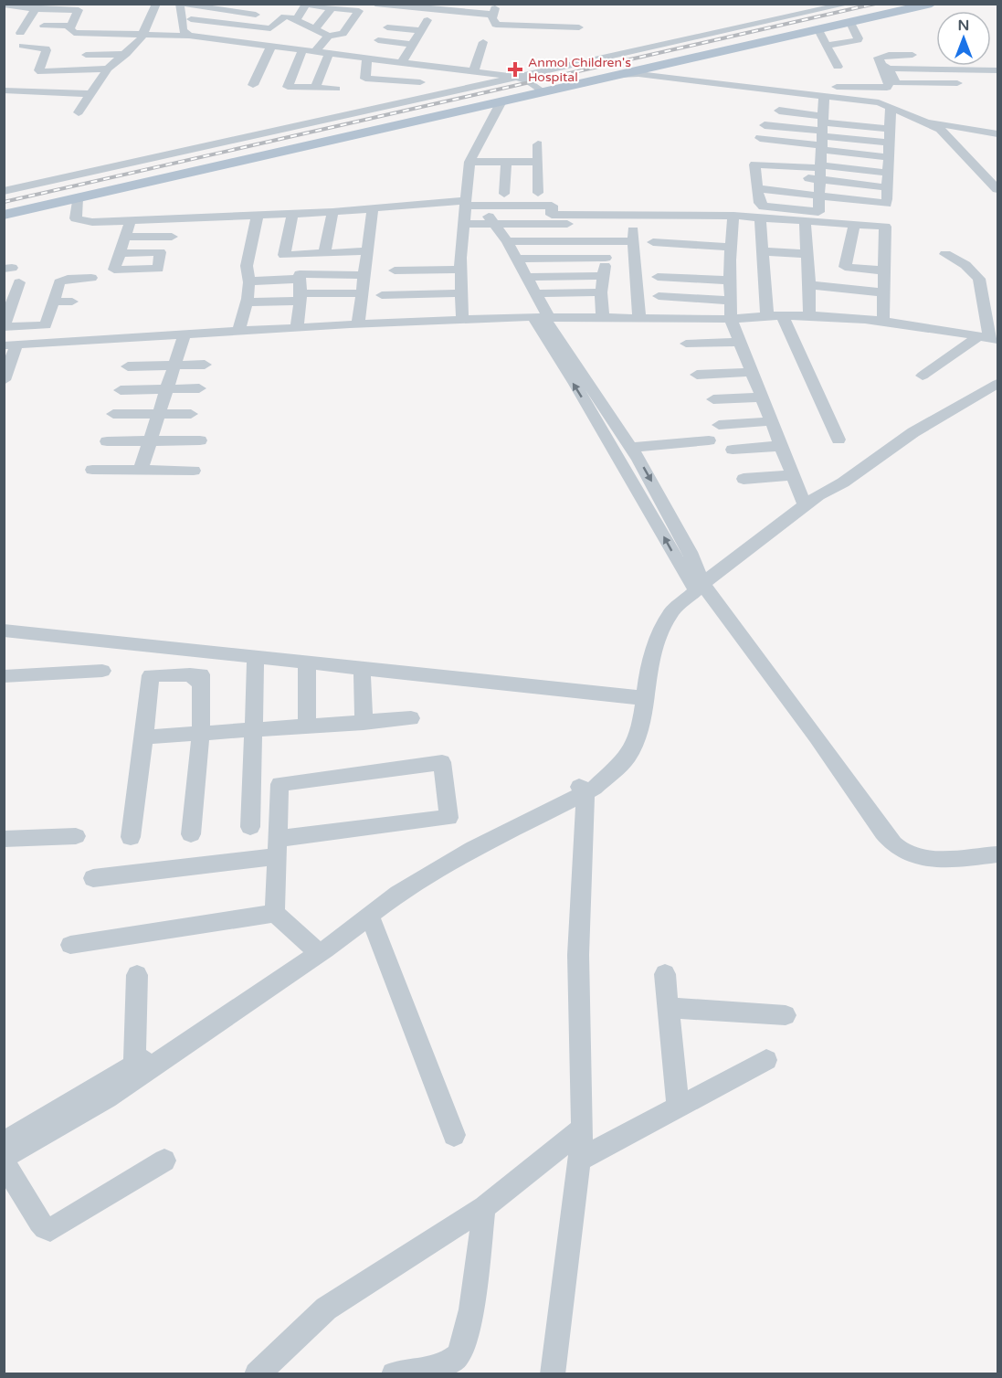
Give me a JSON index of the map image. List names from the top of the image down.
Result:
{
  "places": {
    "health": ["Anmol Children's Hospital"]
  },
  "north": "top"
}
